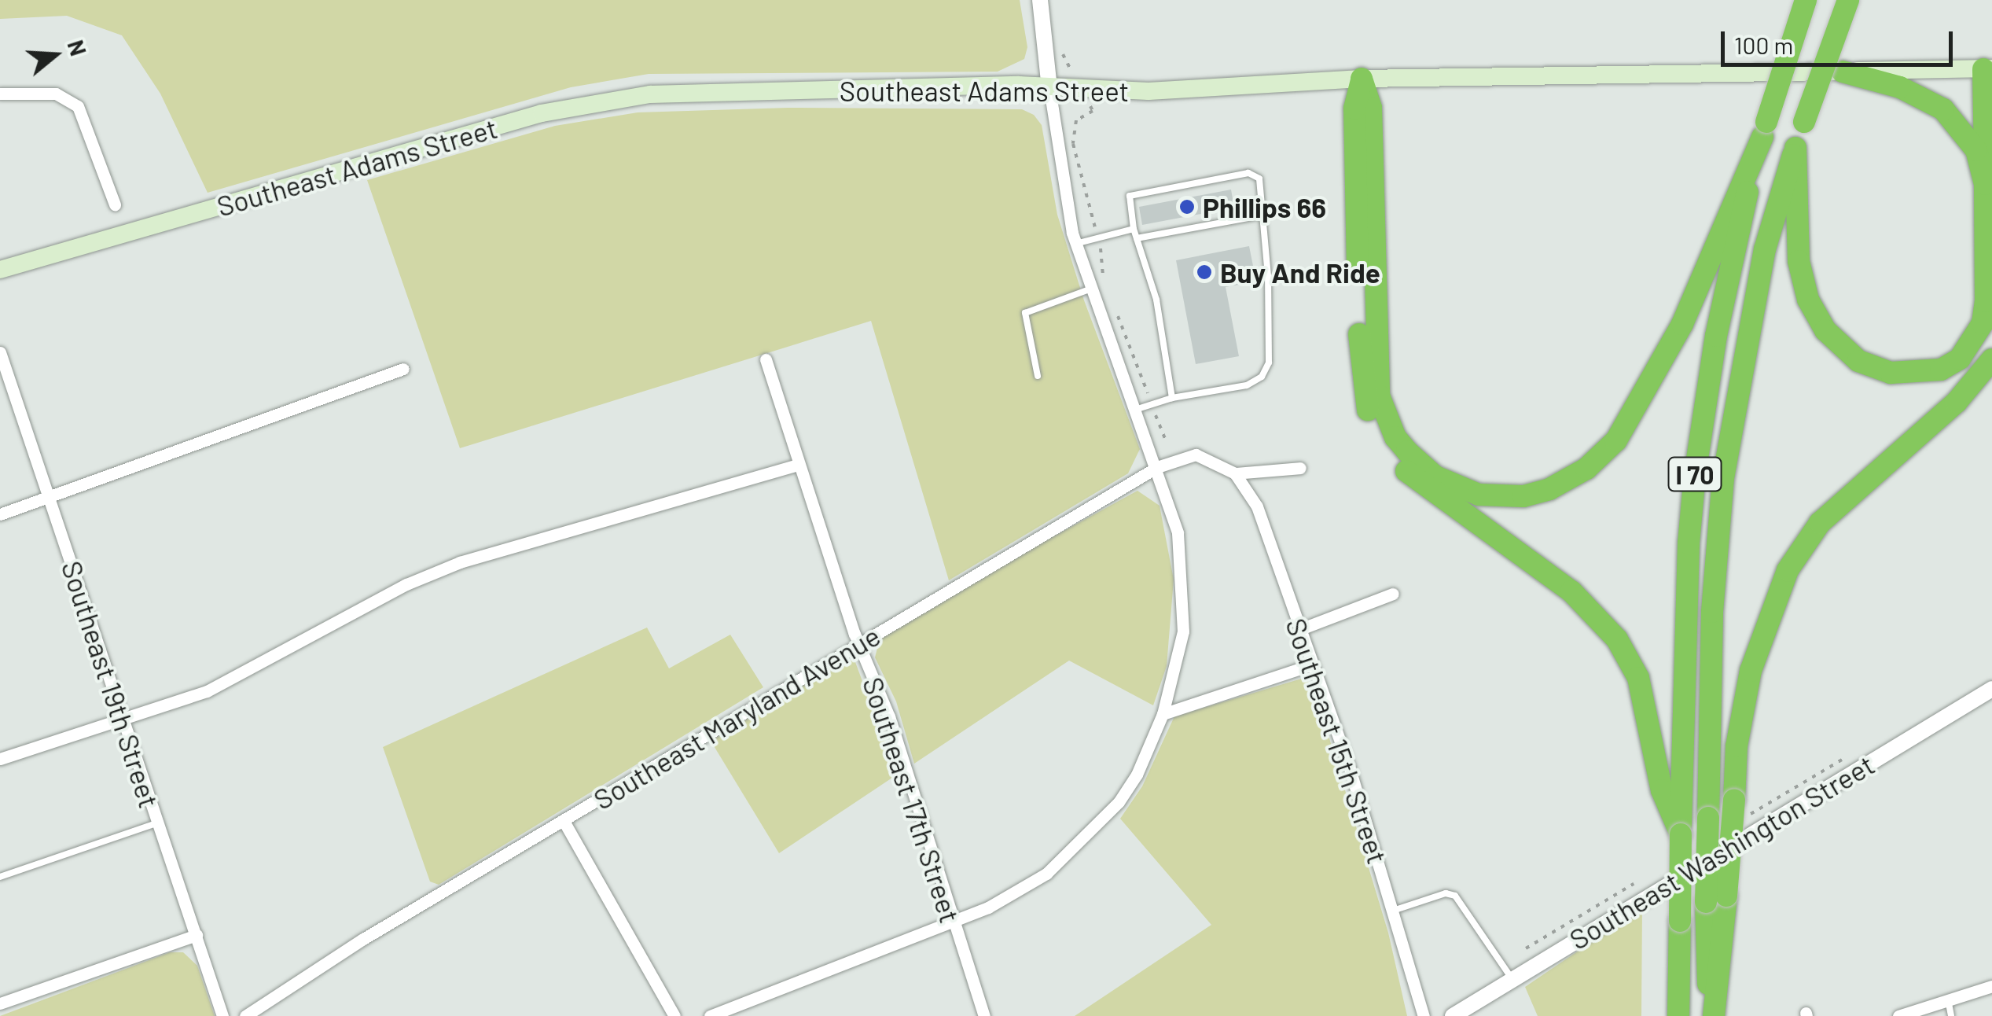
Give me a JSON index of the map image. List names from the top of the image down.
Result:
{
  "streets": {
    "highway": ["I 70"],
    "main road": ["Southeast Adams Street"],
    "street": [
      "Southeast 19th Street",
      "Southeast Maryland Avenue",
      "Southeast 15th Street",
      "Southeast 17th Street",
      "Southeast Washington Street"
    ]
  },
  "crossings": [
    ["Southeast Maryland Avenue", "Southeast 15th Street"],
    ["Southeast Maryland Avenue", "Southeast 17th Street"]
  ],
  "places": ["Phillips 66", "Buy And Ride"],
  "scale_bar": "100 m",
  "north": "right"
}
